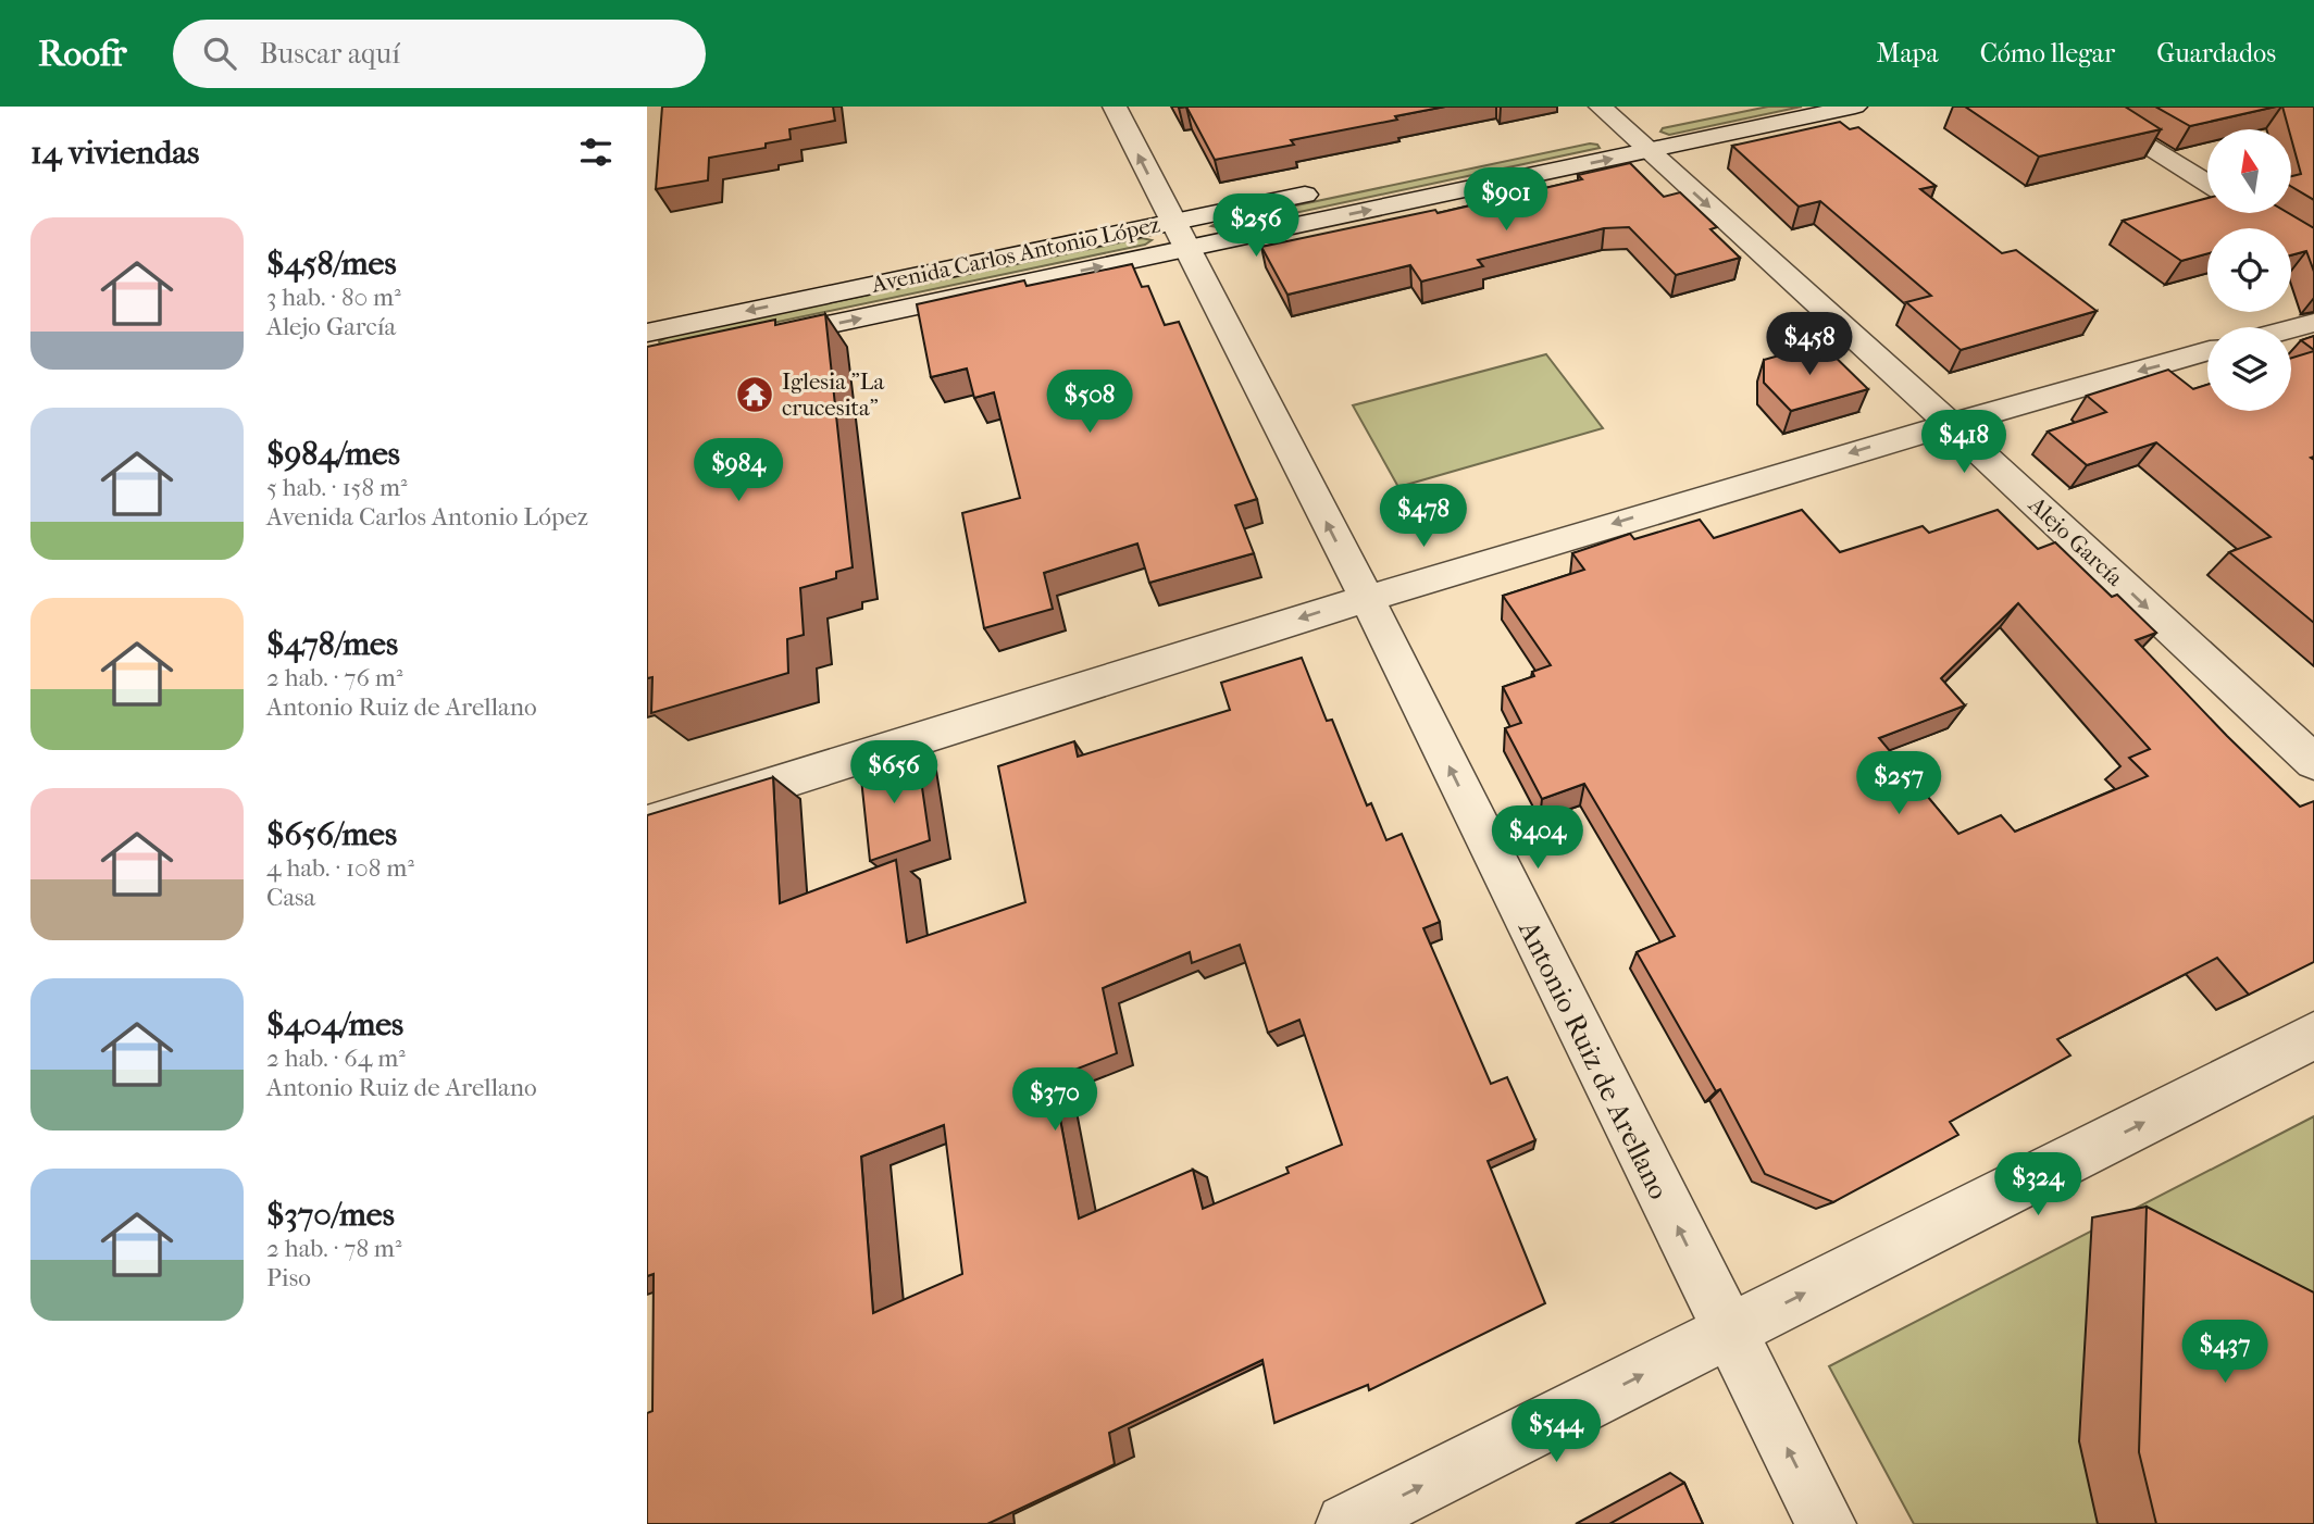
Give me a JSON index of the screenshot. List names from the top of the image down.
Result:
{
  "streets": {
    "street": ["Avenida Carlos Antonio López", "Alejo García", "Antonio Ruiz de Arellano"]
  },
  "crossings": [
    ["Avenida Carlos Antonio López", "Alejo García"],
    ["Avenida Carlos Antonio López", "Antonio Ruiz de Arellano"]
  ],
  "one_way": ["Alejo García", "Antonio Ruiz de Arellano"],
  "places": {
    "temple": ["Iglesia \"La crucesita\""]
  },
  "north": "top",
  "page": {
    "header": "Roofr",
    "search": "Buscar aquí",
    "nav": ["Mapa", "Cómo llegar", "Guardados"],
    "heading": "14 viviendas",
    "price": [
      "$901",
      "$256",
      "$458",
      "$508",
      "$418",
      "$984",
      "$478",
      "$656",
      "$257",
      "$404",
      "$370",
      "$324",
      "$437",
      "$544"
    ],
    "list": [
      {
        "name": "$458/mes",
        "note": "3 hab. · 80 m² · Alejo García"
      },
      {
        "name": "$984/mes",
        "note": "5 hab. · 158 m² · Avenida Carlos Antonio López"
      },
      {
        "name": "$478/mes",
        "note": "2 hab. · 76 m² · Antonio Ruiz de Arellano"
      },
      {
        "name": "$656/mes",
        "note": "4 hab. · 108 m² · Casa"
      },
      {
        "name": "$404/mes",
        "note": "2 hab. · 64 m² · Antonio Ruiz de Arellano"
      },
      {
        "name": "$370/mes",
        "note": "2 hab. · 78 m² · Piso"
      }
    ]
  }
}
